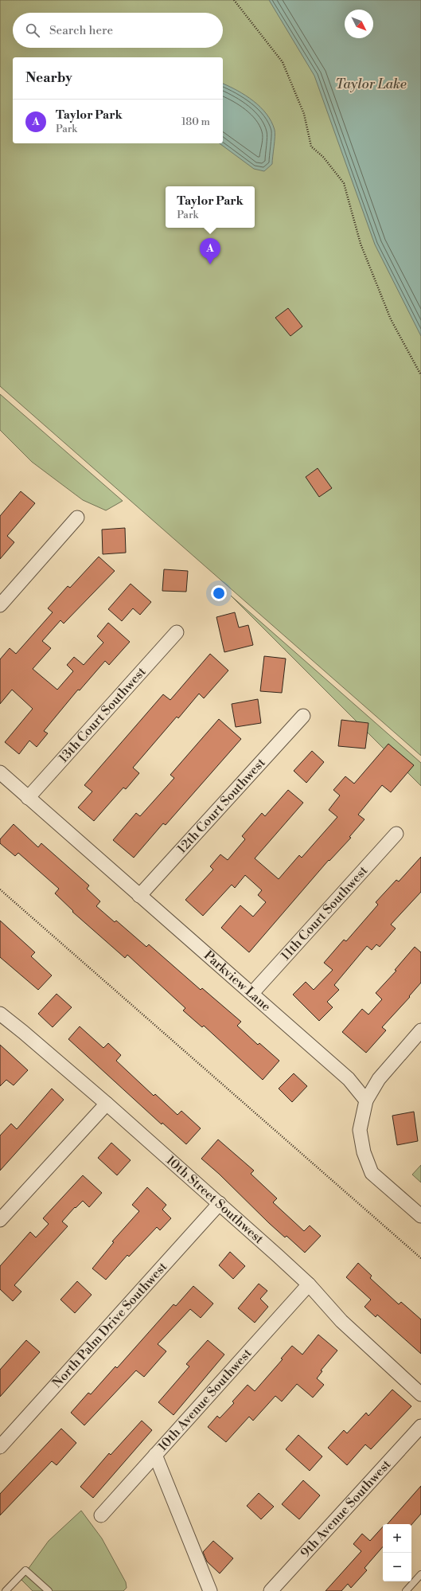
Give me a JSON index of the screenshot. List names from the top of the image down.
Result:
{
  "streets": {
    "street": [
      "13th Court Southwest",
      "12th Court Southwest",
      "11th Court Southwest",
      "Parkview Lane",
      "10th Street Southwest",
      "North Palm Drive Southwest",
      "10th Avenue Southwest",
      "9th Avenue Southwest"
    ]
  },
  "crossings": [
    ["13th Court Southwest", "Parkview Lane"],
    ["12th Court Southwest", "Parkview Lane"],
    ["11th Court Southwest", "Parkview Lane"],
    ["10th Street Southwest", "North Palm Drive Southwest"],
    ["10th Street Southwest", "10th Avenue Southwest"]
  ],
  "water": ["Taylor Lake"],
  "north": "bottom right",
  "page": {
    "search": "Search here",
    "heading": "Nearby",
    "list": [
      {
        "mark": "A",
        "name": "Taylor Park",
        "note": "Park",
        "value": "180 m"
      }
    ],
    "popup": ["Taylor Park", "Park"],
    "pins": "A",
    "map_buttons": ["+", "−"]
  }
}
